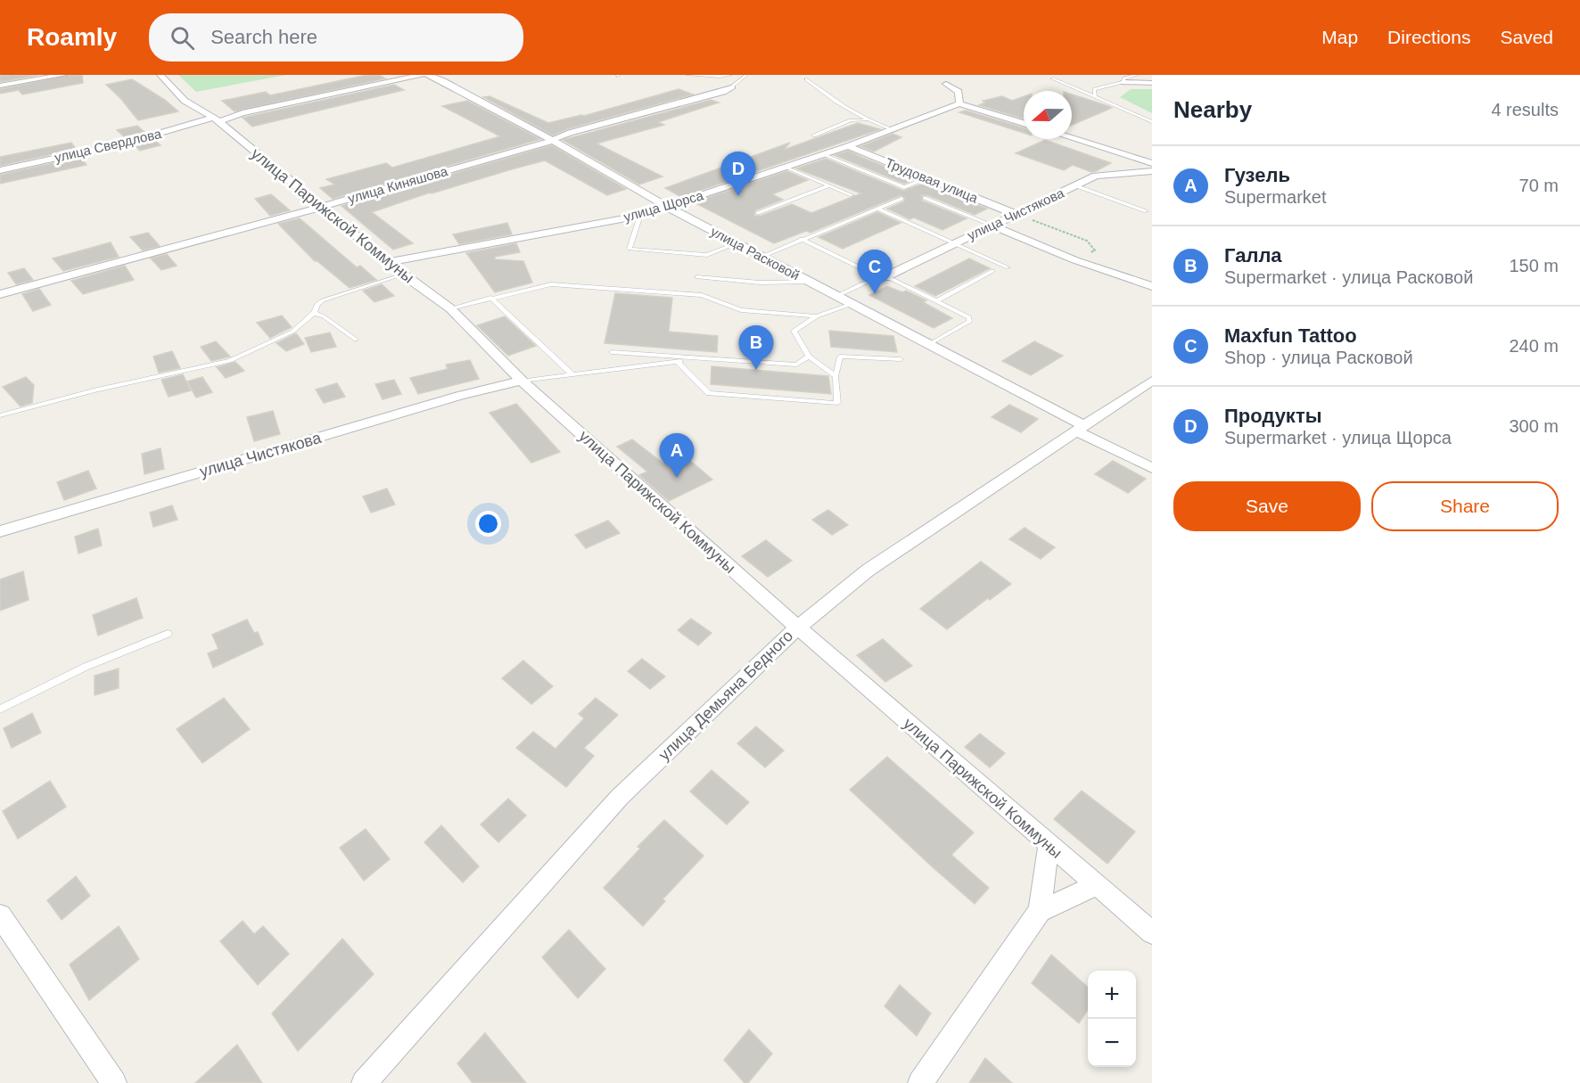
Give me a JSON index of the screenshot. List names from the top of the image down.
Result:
{
  "streets": {
    "street": [
      "улица Свердлова",
      "Трудовая улица",
      "улица Киняшова",
      "улица Щорса",
      "улица Чистякова",
      "улица Парижской Коммуны",
      "улица Расковой",
      "улица Демьяна Бедного"
    ]
  },
  "crossings": [
    ["улица Свердлова", "улица Парижской Коммуны"],
    ["Трудовая улица", "улица Щорса"],
    ["Трудовая улица", "улица Чистякова"],
    ["улица Киняшова", "улица Парижской Коммуны"],
    ["улица Киняшова", "улица Расковой"],
    ["улица Щорса", "улица Парижской Коммуны"],
    ["улица Щорса", "улица Расковой"],
    ["улица Чистякова", "улица Парижской Коммуны"],
    ["улица Парижской Коммуны", "улица Демьяна Бедного"],
    ["улица Расковой", "улица Демьяна Бедного"]
  ],
  "north": "left",
  "page": {
    "header": "Roamly",
    "search": "Search here",
    "nav": ["Map", "Directions", "Saved"],
    "heading": ["Nearby", "4 results"],
    "list": [
      {
        "mark": "A",
        "name": "Гузель",
        "note": "Supermarket",
        "value": "70 m"
      },
      {
        "mark": "B",
        "name": "Галла",
        "note": "Supermarket · улица Расковой",
        "value": "150 m"
      },
      {
        "mark": "C",
        "name": "Maxfun Tattoo",
        "note": "Shop · улица Расковой",
        "value": "240 m"
      },
      {
        "mark": "D",
        "name": "Продукты",
        "note": "Supermarket · улица Щорса",
        "value": "300 m"
      }
    ],
    "pins": [
      "D",
      "C",
      "B",
      "A"
    ],
    "buttons": ["Save", "Share"],
    "map_buttons": ["+", "−"]
  }
}
